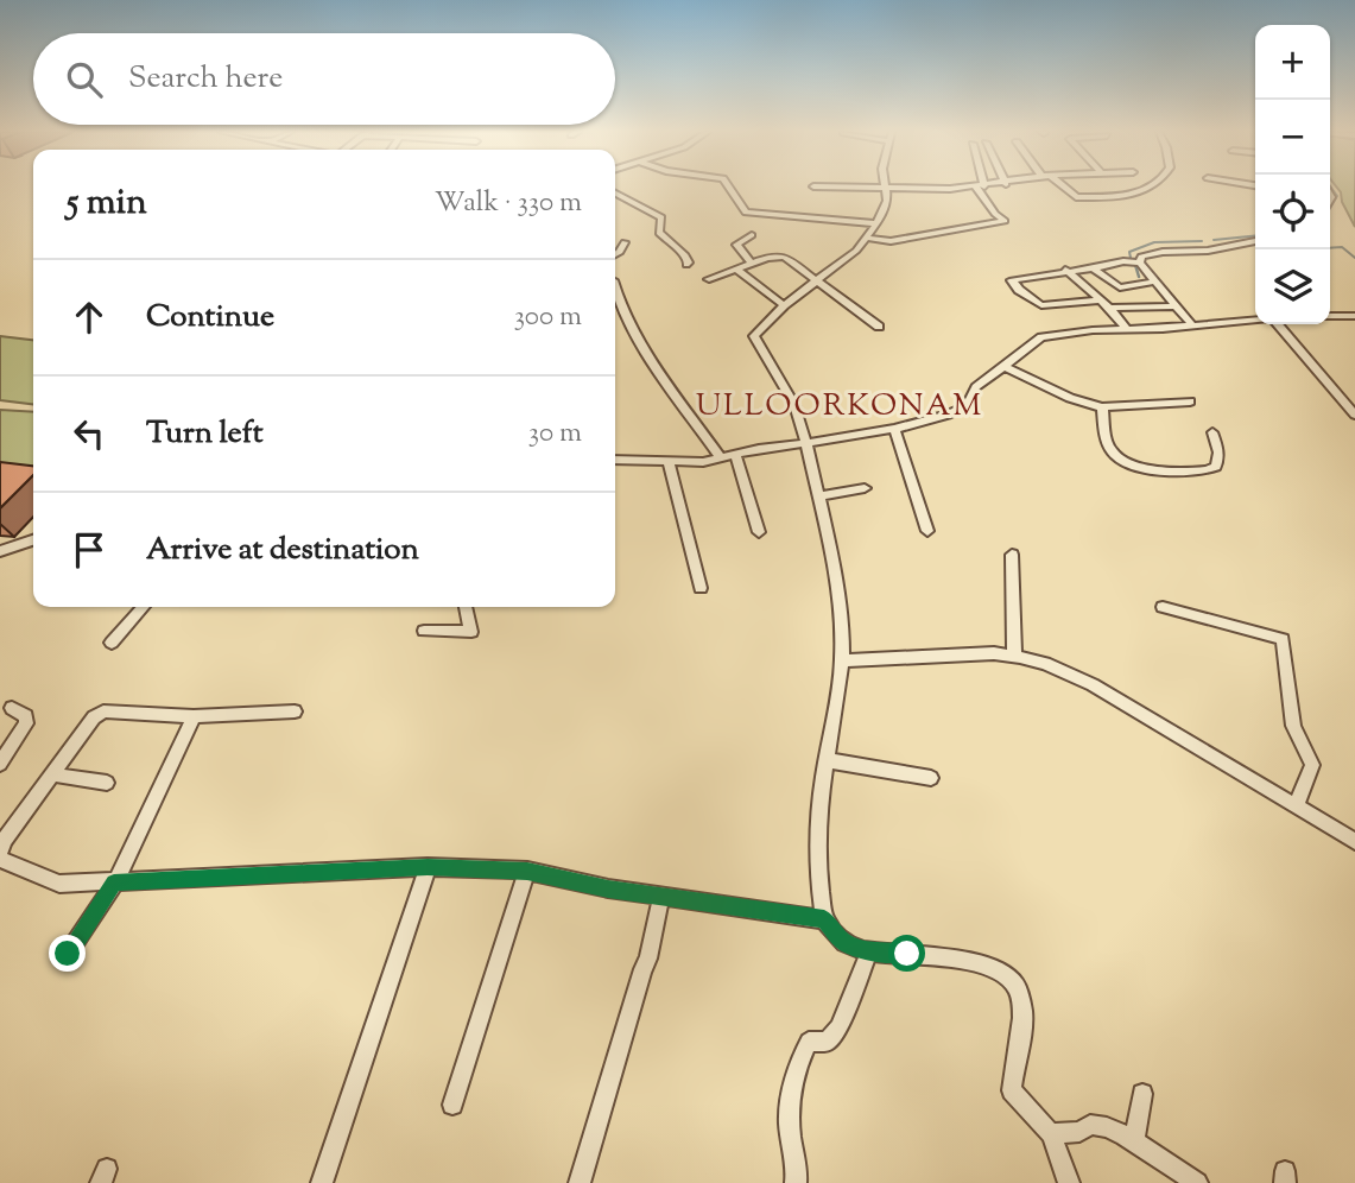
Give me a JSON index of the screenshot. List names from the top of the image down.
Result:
{
  "districts": ["ULLOORKONAM"],
  "page": {
    "map_buttons": ["+", "−"],
    "search": "Search here",
    "heading": ["5 min", "Walk · 330 m"],
    "list": [
      ["Continue", "300 m"],
      ["Turn left", "30 m"],
      "Arrive at destination"
    ]
  }
}
